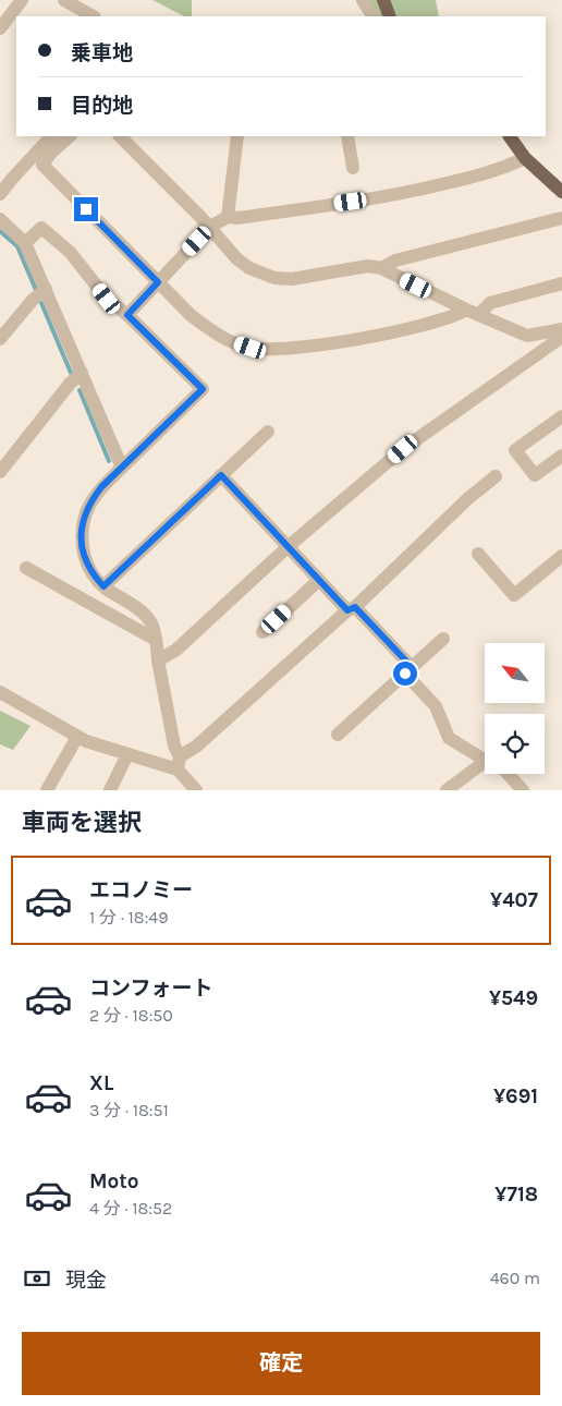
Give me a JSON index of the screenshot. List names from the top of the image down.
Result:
{
  "north": "top left",
  "page": {
    "banner": ["乗車地", "目的地"],
    "heading": "車両を選択",
    "list": [
      {
        "name": "エコノミー",
        "note": "1 分 · 18:49",
        "value": "¥407"
      },
      {
        "name": "コンフォート",
        "note": "2 分 · 18:50",
        "value": "¥549"
      },
      {
        "name": "XL",
        "note": "3 分 · 18:51",
        "value": "¥691"
      },
      {
        "name": "Moto",
        "note": "4 分 · 18:52",
        "value": "¥718"
      }
    ],
    "pay": ["現金", "460 m"],
    "buttons": "確定"
  }
}
